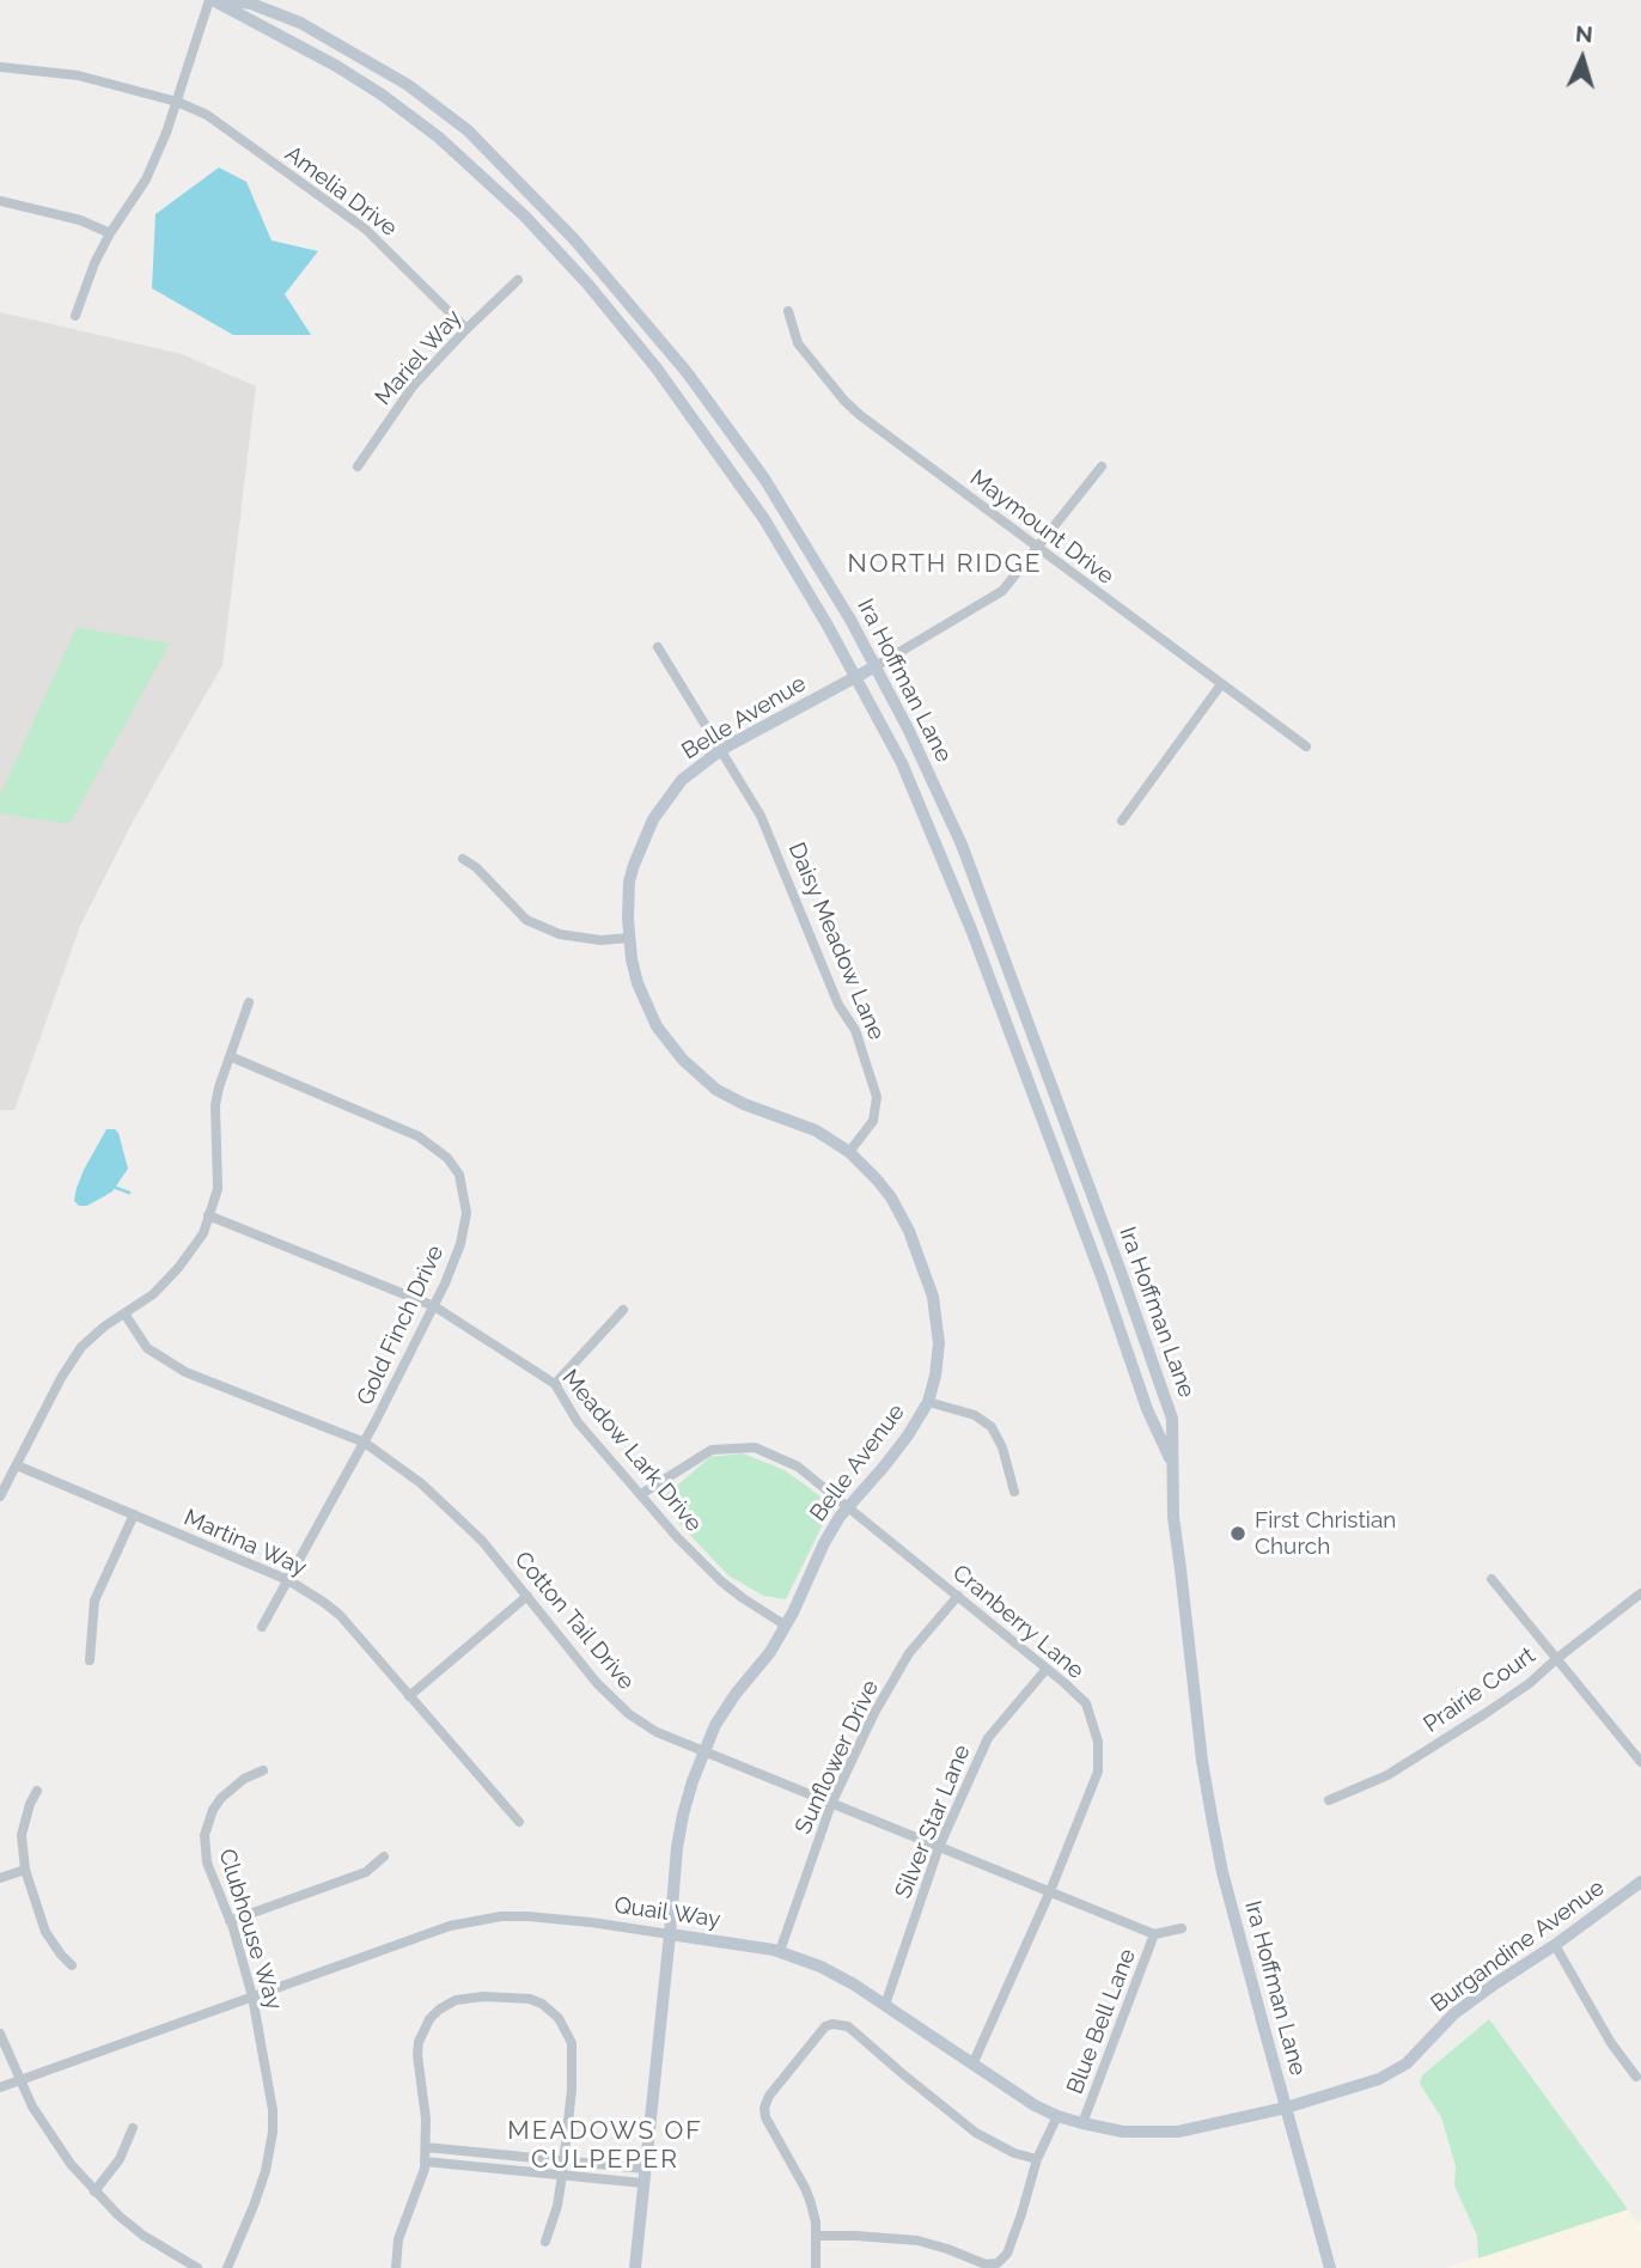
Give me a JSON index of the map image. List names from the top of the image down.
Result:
{
  "streets": {
    "main road": [
      "Ira Hoffman Lane",
      "Belle Avenue",
      "Quail Way",
      "Burgandine Avenue"
    ],
    "street": [
      "Amelia Drive",
      "Mariel Way",
      "Maymount Drive",
      "Daisy Meadow Lane",
      "Gold Finch Drive",
      "Meadow Lark Drive",
      "Martina Way",
      "Cotton Tail Drive",
      "Cranberry Lane",
      "Prairie Court",
      "Sunflower Drive",
      "Silver Star Lane",
      "Clubhouse Way",
      "Blue Bell Lane"
    ]
  },
  "crossings": [
    ["Amelia Drive", "Mariel Way"],
    ["Maymount Drive", "Belle Avenue"],
    ["Ira Hoffman Lane", "Belle Avenue"],
    ["Ira Hoffman Lane", "Quail Way"],
    ["Ira Hoffman Lane", "Burgandine Avenue"],
    ["Belle Avenue", "Daisy Meadow Lane"],
    ["Belle Avenue", "Meadow Lark Drive"],
    ["Belle Avenue", "Cotton Tail Drive"],
    ["Belle Avenue", "Cranberry Lane"],
    ["Belle Avenue", "Quail Way"],
    ["Gold Finch Drive", "Meadow Lark Drive"],
    ["Gold Finch Drive", "Martina Way"],
    ["Gold Finch Drive", "Cotton Tail Drive"],
    ["Meadow Lark Drive", "Cranberry Lane"],
    ["Cotton Tail Drive", "Cranberry Lane"],
    ["Cotton Tail Drive", "Sunflower Drive"],
    ["Cotton Tail Drive", "Silver Star Lane"],
    ["Cotton Tail Drive", "Blue Bell Lane"],
    ["Cranberry Lane", "Sunflower Drive"],
    ["Cranberry Lane", "Silver Star Lane"],
    ["Cranberry Lane", "Quail Way"],
    ["Sunflower Drive", "Quail Way"],
    ["Silver Star Lane", "Quail Way"],
    ["Quail Way", "Clubhouse Way"],
    ["Quail Way", "Burgandine Avenue"],
    ["Quail Way", "Blue Bell Lane"]
  ],
  "districts": ["NORTH RIDGE", "MEADOWS OF CULPEPER"],
  "places": ["First Christian Church"],
  "north": "top"
}
